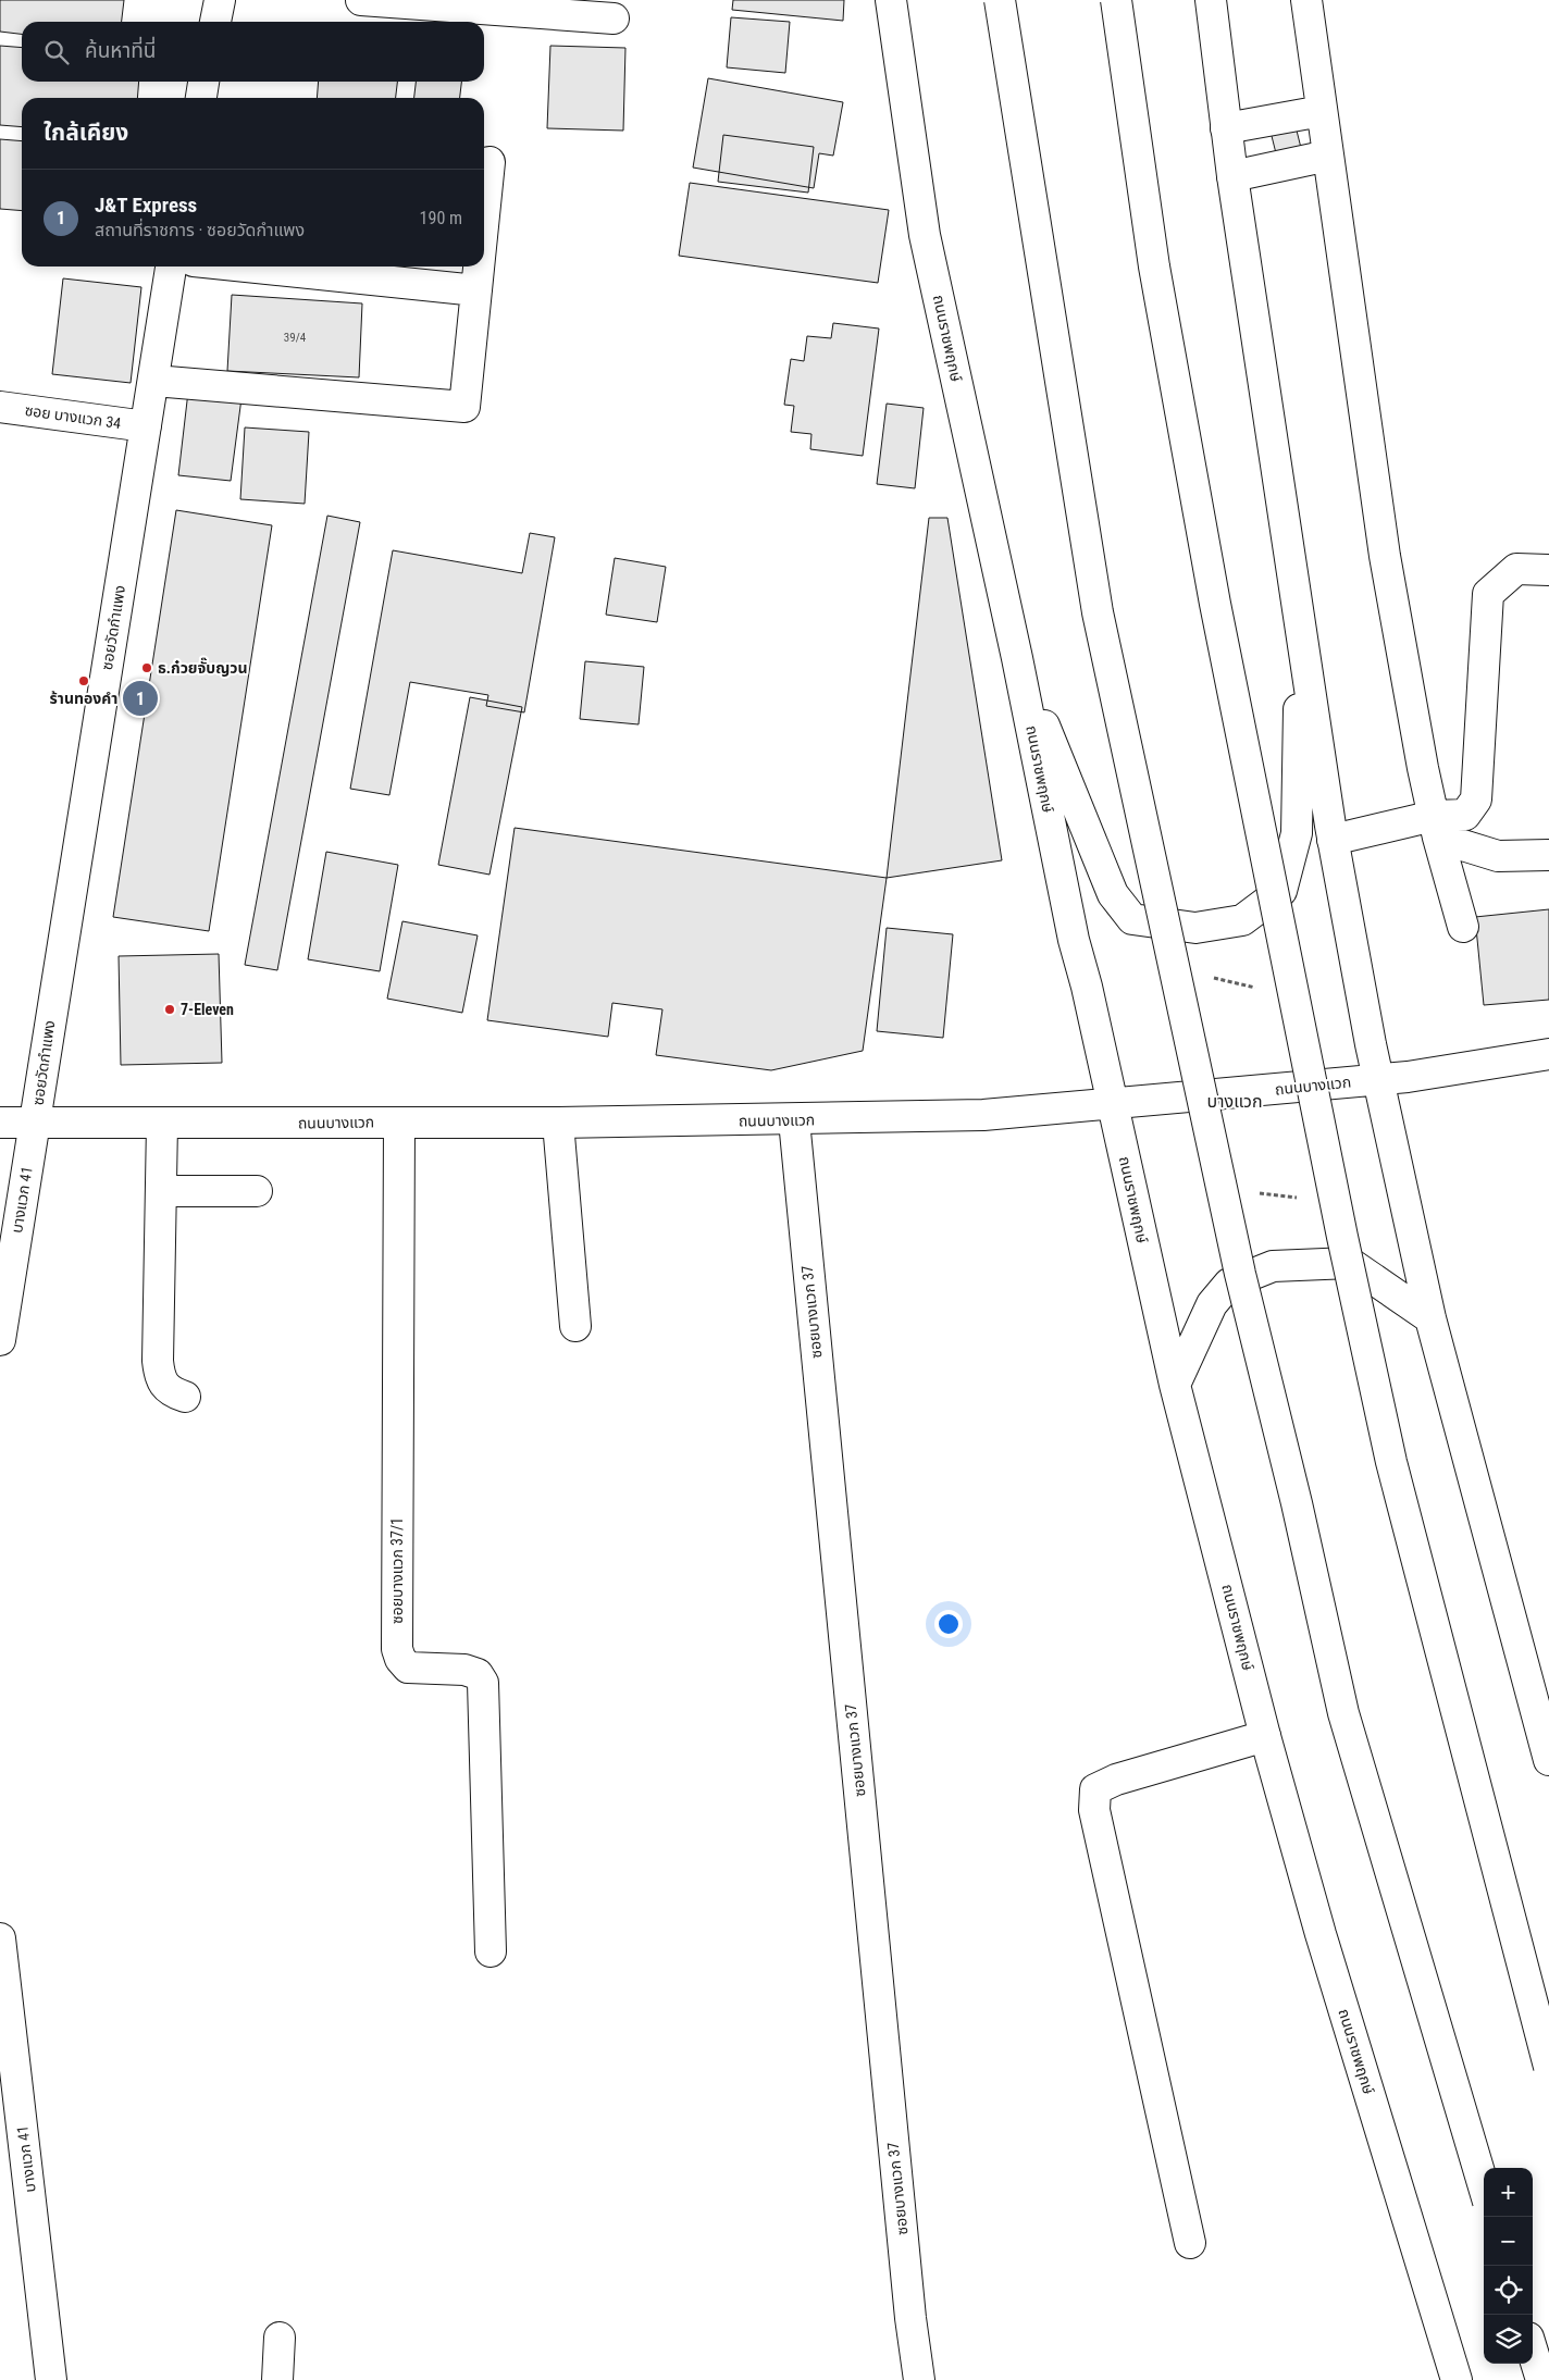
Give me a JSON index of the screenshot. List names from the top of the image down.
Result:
{
  "streets": {
    "main road": [
      "ถนนราชพฤกษ์",
      "ซอย บางแวก 34",
      "ซอยวัดกำแพง",
      "ถนนบางแวก",
      "บางแวก 41",
      "ซอยบางแวก 37",
      "ซอยบางแวก 37/1"
    ]
  },
  "crossings": [
    ["ถนนราชพฤกษ์", "ถนนบางแวก"],
    ["ซอย บางแวก 34", "ซอยวัดกำแพง"],
    ["ซอยวัดกำแพง", "ถนนบางแวก"],
    ["ซอยวัดกำแพง", "บางแวก 41"],
    ["ถนนบางแวก", "บางแวก 41"],
    ["ถนนบางแวก", "ซอยบางแวก 37"],
    ["ถนนบางแวก", "ซอยบางแวก 37/1"]
  ],
  "districts": ["บางแวก"],
  "places": ["ธ.ก๋วยจั๊บญวน", "ร้านทองคำ", "7-Eleven"],
  "house_numbers": ["39/4"],
  "page": {
    "search": "ค้นหาที่นี่",
    "heading": "ใกล้เคียง",
    "list": [
      {
        "mark": "1",
        "name": "J&T Express",
        "note": "สถานที่ราชการ · ซอยวัดกำแพง",
        "value": "190 m"
      }
    ],
    "pins": "1",
    "map_buttons": ["+", "−"]
  }
}
